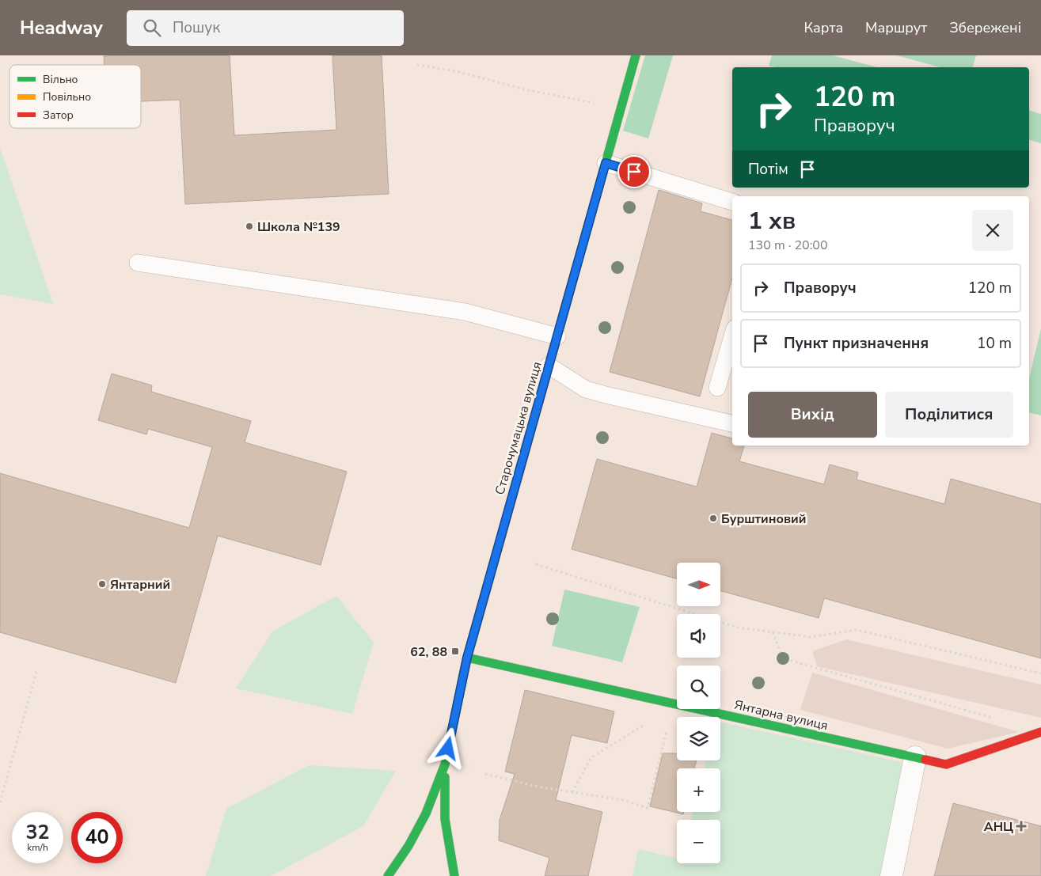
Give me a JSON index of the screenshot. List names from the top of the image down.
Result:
{
  "streets": {
    "street": ["Старочумацька вулиця", "Янтарна вулиця"]
  },
  "crossings": [
    ["Старочумацька вулиця", "Янтарна вулиця"]
  ],
  "places": {
    "other": ["Школа №139", "Бурштиновий", "Янтарний"],
    "transit": ["62, 88"],
    "health": ["АНЦ"]
  },
  "legend": ["Вільно", "Повільно", "Затор"],
  "north": "right",
  "page": {
    "header": "Headway",
    "search": "Пошук",
    "nav": ["Карта", "Маршрут", "Збережені"],
    "turn": ["120 m", "Праворуч"],
    "then": "Потім",
    "heading": ["1 хв", "130 m · 20:00"],
    "list": [
      {
        "name": "Праворуч",
        "value": "120 m"
      },
      {
        "name": "Пункт призначення",
        "value": "10 m"
      }
    ],
    "buttons": ["Вихід", "Поділитися"],
    "map_buttons": ["+", "−"],
    "speed": "32 km/h",
    "limit": "40"
  }
}
